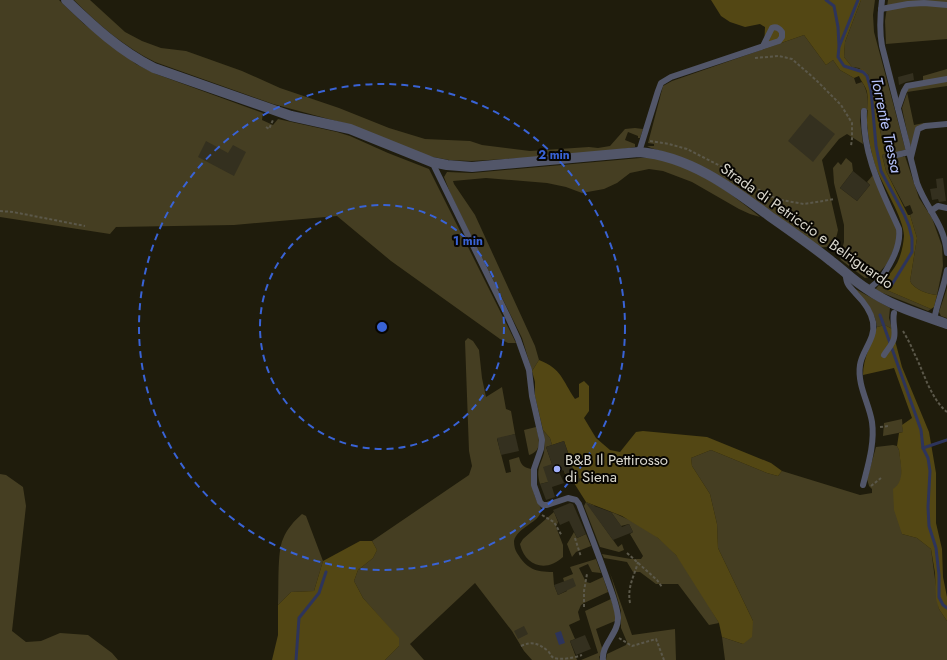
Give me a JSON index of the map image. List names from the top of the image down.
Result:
{
  "streets": {
    "street": ["Strada di Petriccio e Belriguardo"]
  },
  "water": ["Torrente Tressa"],
  "places": ["B&B Il Pettirosso di Siena"],
  "rings": ["2 min", "1 min"]
}
